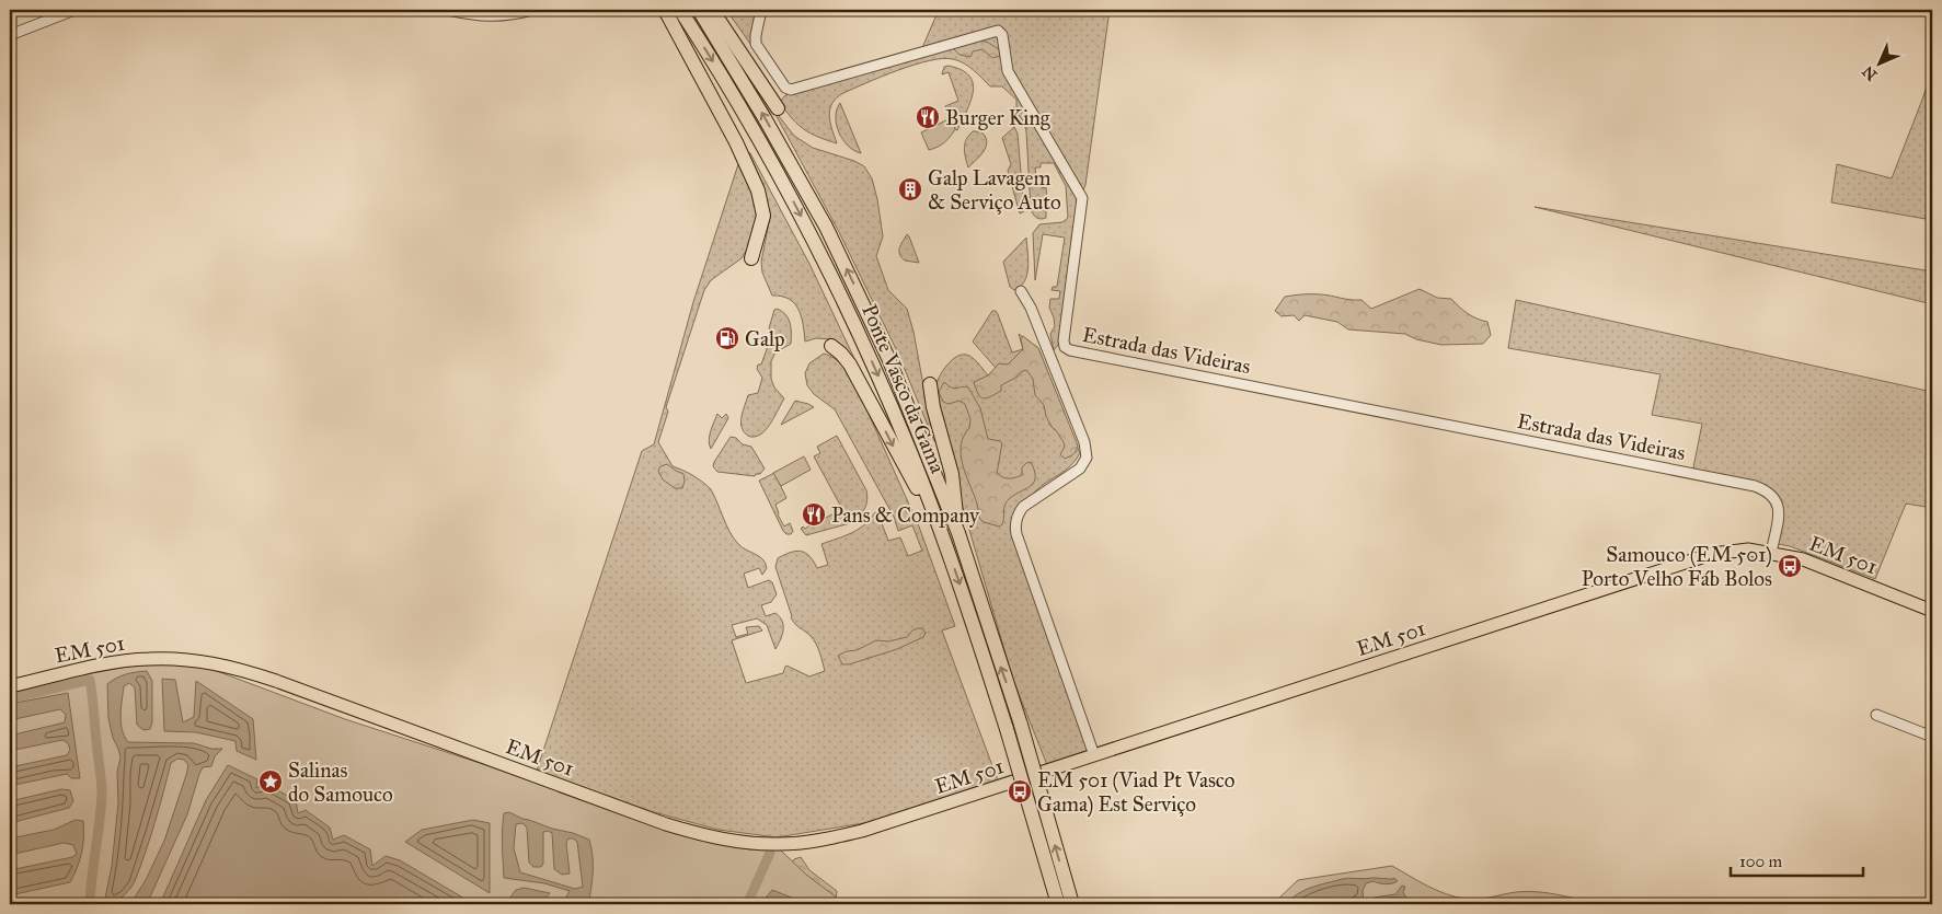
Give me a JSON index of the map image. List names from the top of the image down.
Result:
{
  "streets": {
    "highway": ["Ponte Vasco da Gama"],
    "main road": ["EM 501"],
    "street": ["Estrada das Videiras"]
  },
  "crossings": [
    ["Estrada das Videiras", "EM 501"]
  ],
  "places": {
    "restaurant": ["Burger King", "Pans & Company"],
    "building": ["Galp Lavagem & Serviço Auto"],
    "fuel station": ["Galp"],
    "bus stop": ["Samouco (EM 501) Porto Velho Fáb Bolos", "EM 501 (Viad Pt Vasco Gama) Est Serviço"],
    "place": ["Salinas do Samouco"]
  },
  "scale_bar": "100 m",
  "north": "bottom left"
}
